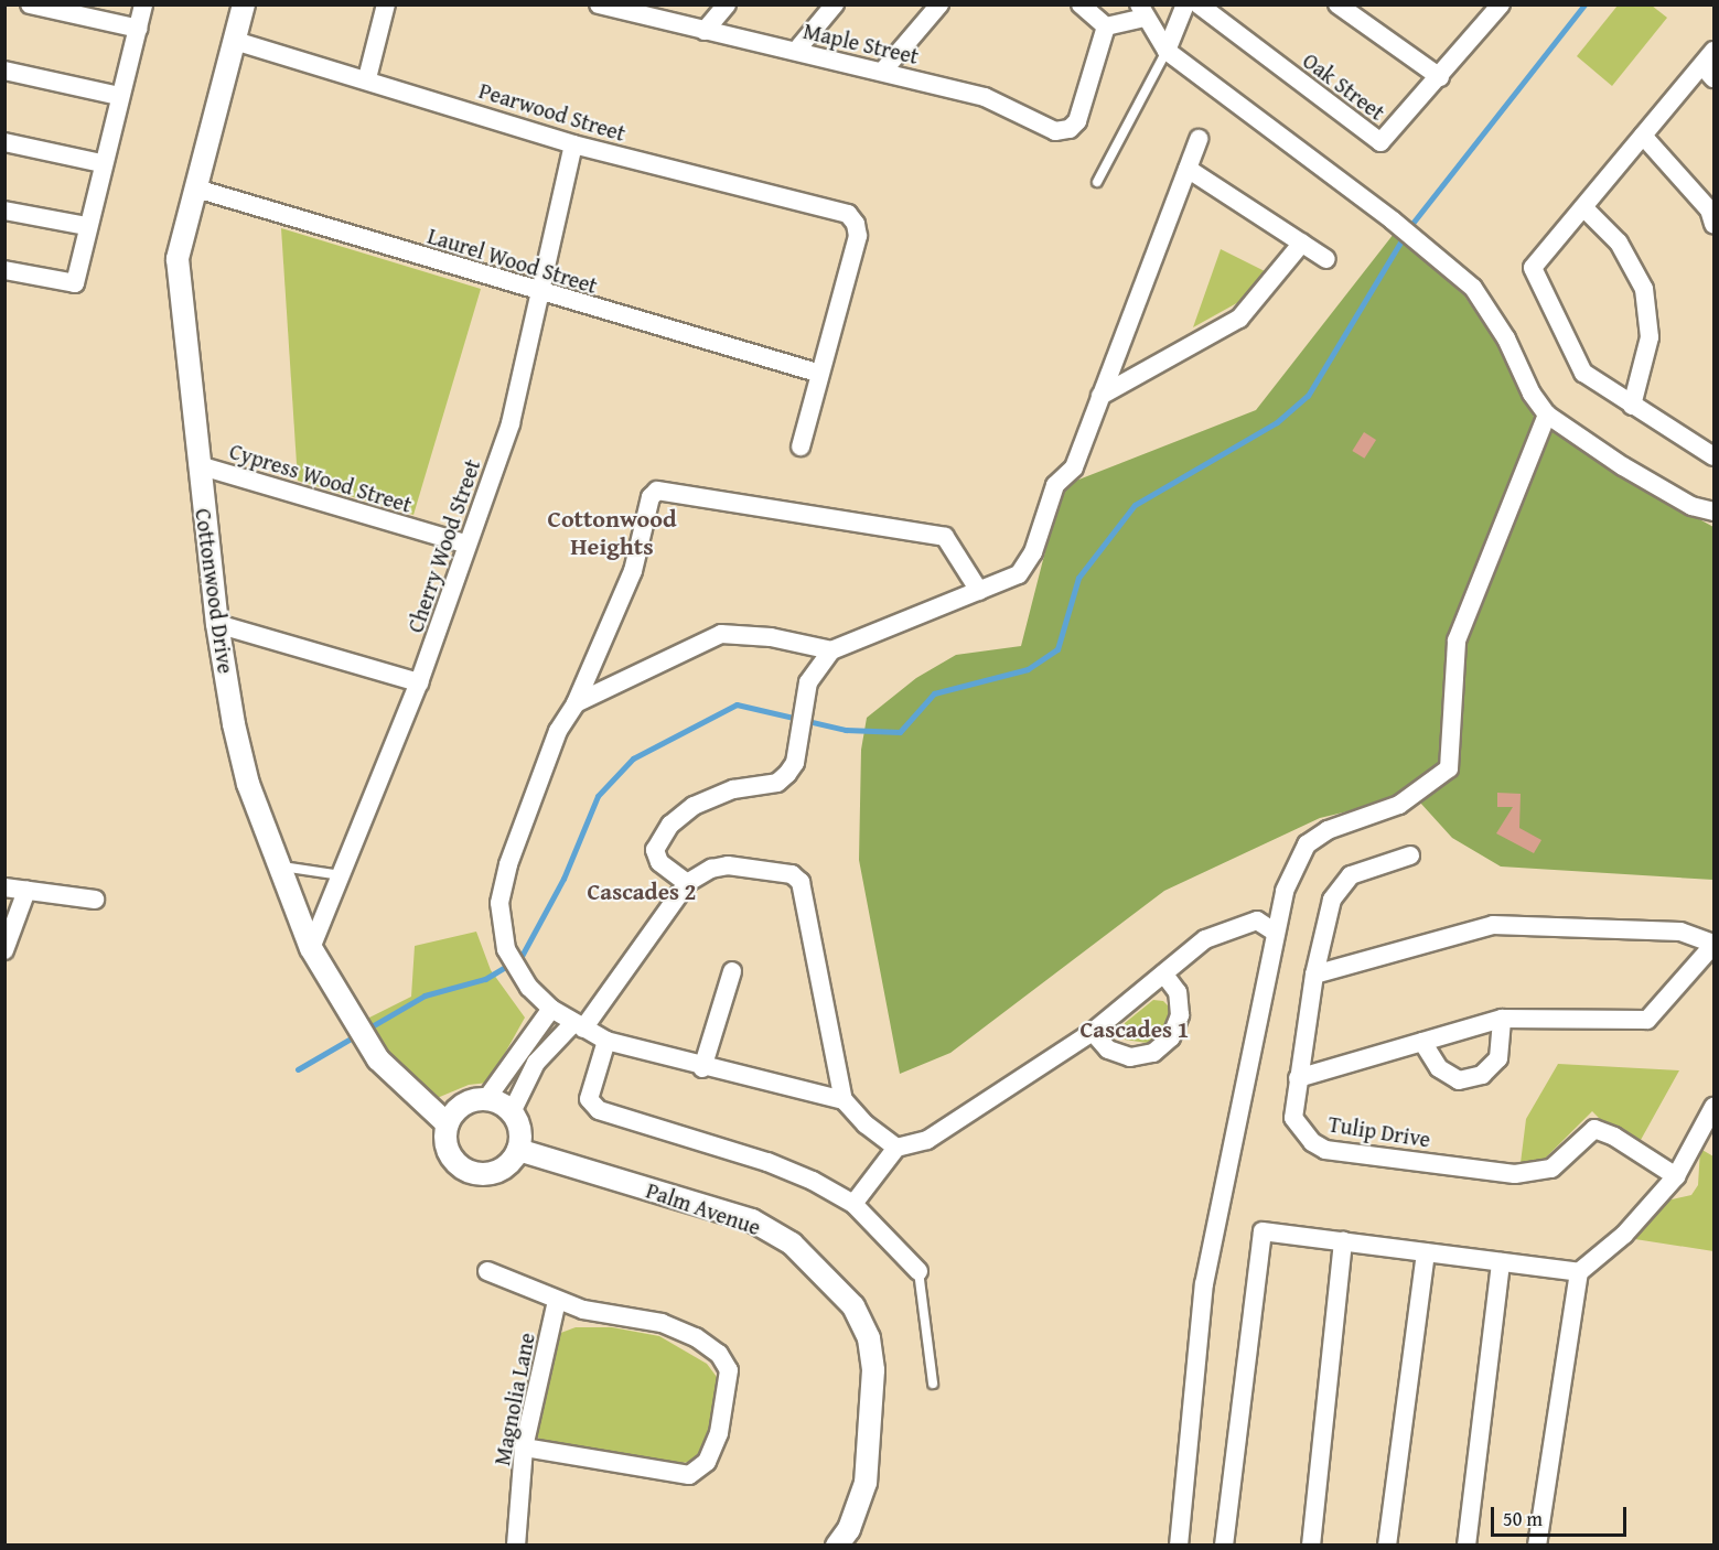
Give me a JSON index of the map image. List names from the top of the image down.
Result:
{
  "streets": {
    "street": [
      "Maple Street",
      "Oak Street",
      "Pearwood Street",
      "Laurel Wood Street",
      "Cypress Wood Street",
      "Cherry Wood Street",
      "Cottonwood Drive",
      "Tulip Drive",
      "Palm Avenue",
      "Magnolia Lane"
    ]
  },
  "crossings": [
    ["Pearwood Street", "Laurel Wood Street"],
    ["Pearwood Street", "Cherry Wood Street"],
    ["Pearwood Street", "Cottonwood Drive"],
    ["Laurel Wood Street", "Cherry Wood Street"],
    ["Laurel Wood Street", "Cottonwood Drive"],
    ["Cypress Wood Street", "Cherry Wood Street"],
    ["Cypress Wood Street", "Cottonwood Drive"],
    ["Cherry Wood Street", "Cottonwood Drive"],
    ["Cottonwood Drive", "Palm Avenue"]
  ],
  "districts": ["Cottonwood Heights", "Cascades 2", "Cascades 1"],
  "scale_bar": "50 m"
}
